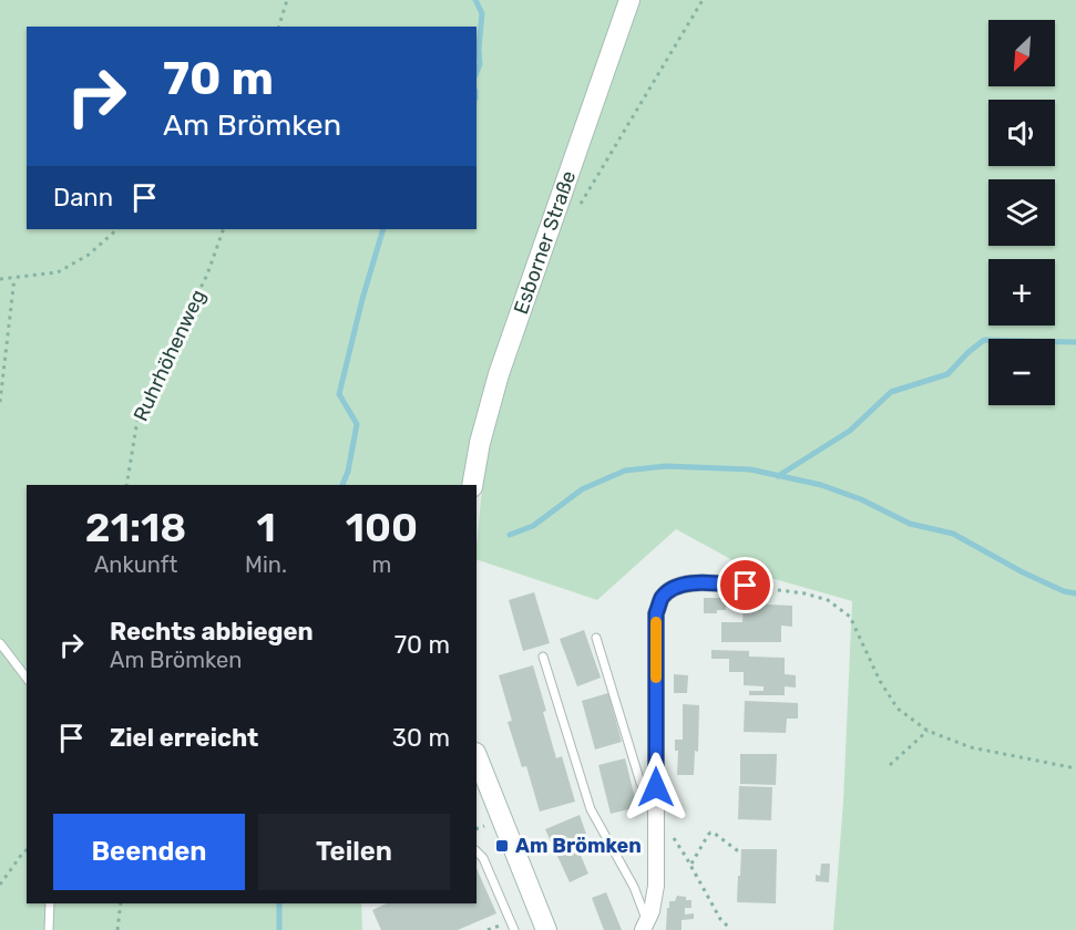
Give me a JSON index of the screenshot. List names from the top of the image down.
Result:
{
  "streets": {
    "main road": ["Esborner Straße"],
    "path": ["Ruhrhöhenweg"]
  },
  "places": {
    "transit": ["Am Brömken"]
  },
  "north": "bottom left",
  "page": {
    "map_buttons": ["+", "−"],
    "turn": ["70 m", "Am Brömken"],
    "then": "Dann",
    "eta": [
      "21:18",
      "Ankunft",
      "1",
      "Min.",
      "100",
      "m"
    ],
    "list": [
      {
        "name": "Rechts abbiegen",
        "note": "Am Brömken",
        "value": "70 m"
      },
      {
        "name": "Ziel erreicht",
        "value": "30 m"
      }
    ],
    "buttons": ["Beenden", "Teilen"]
  }
}
